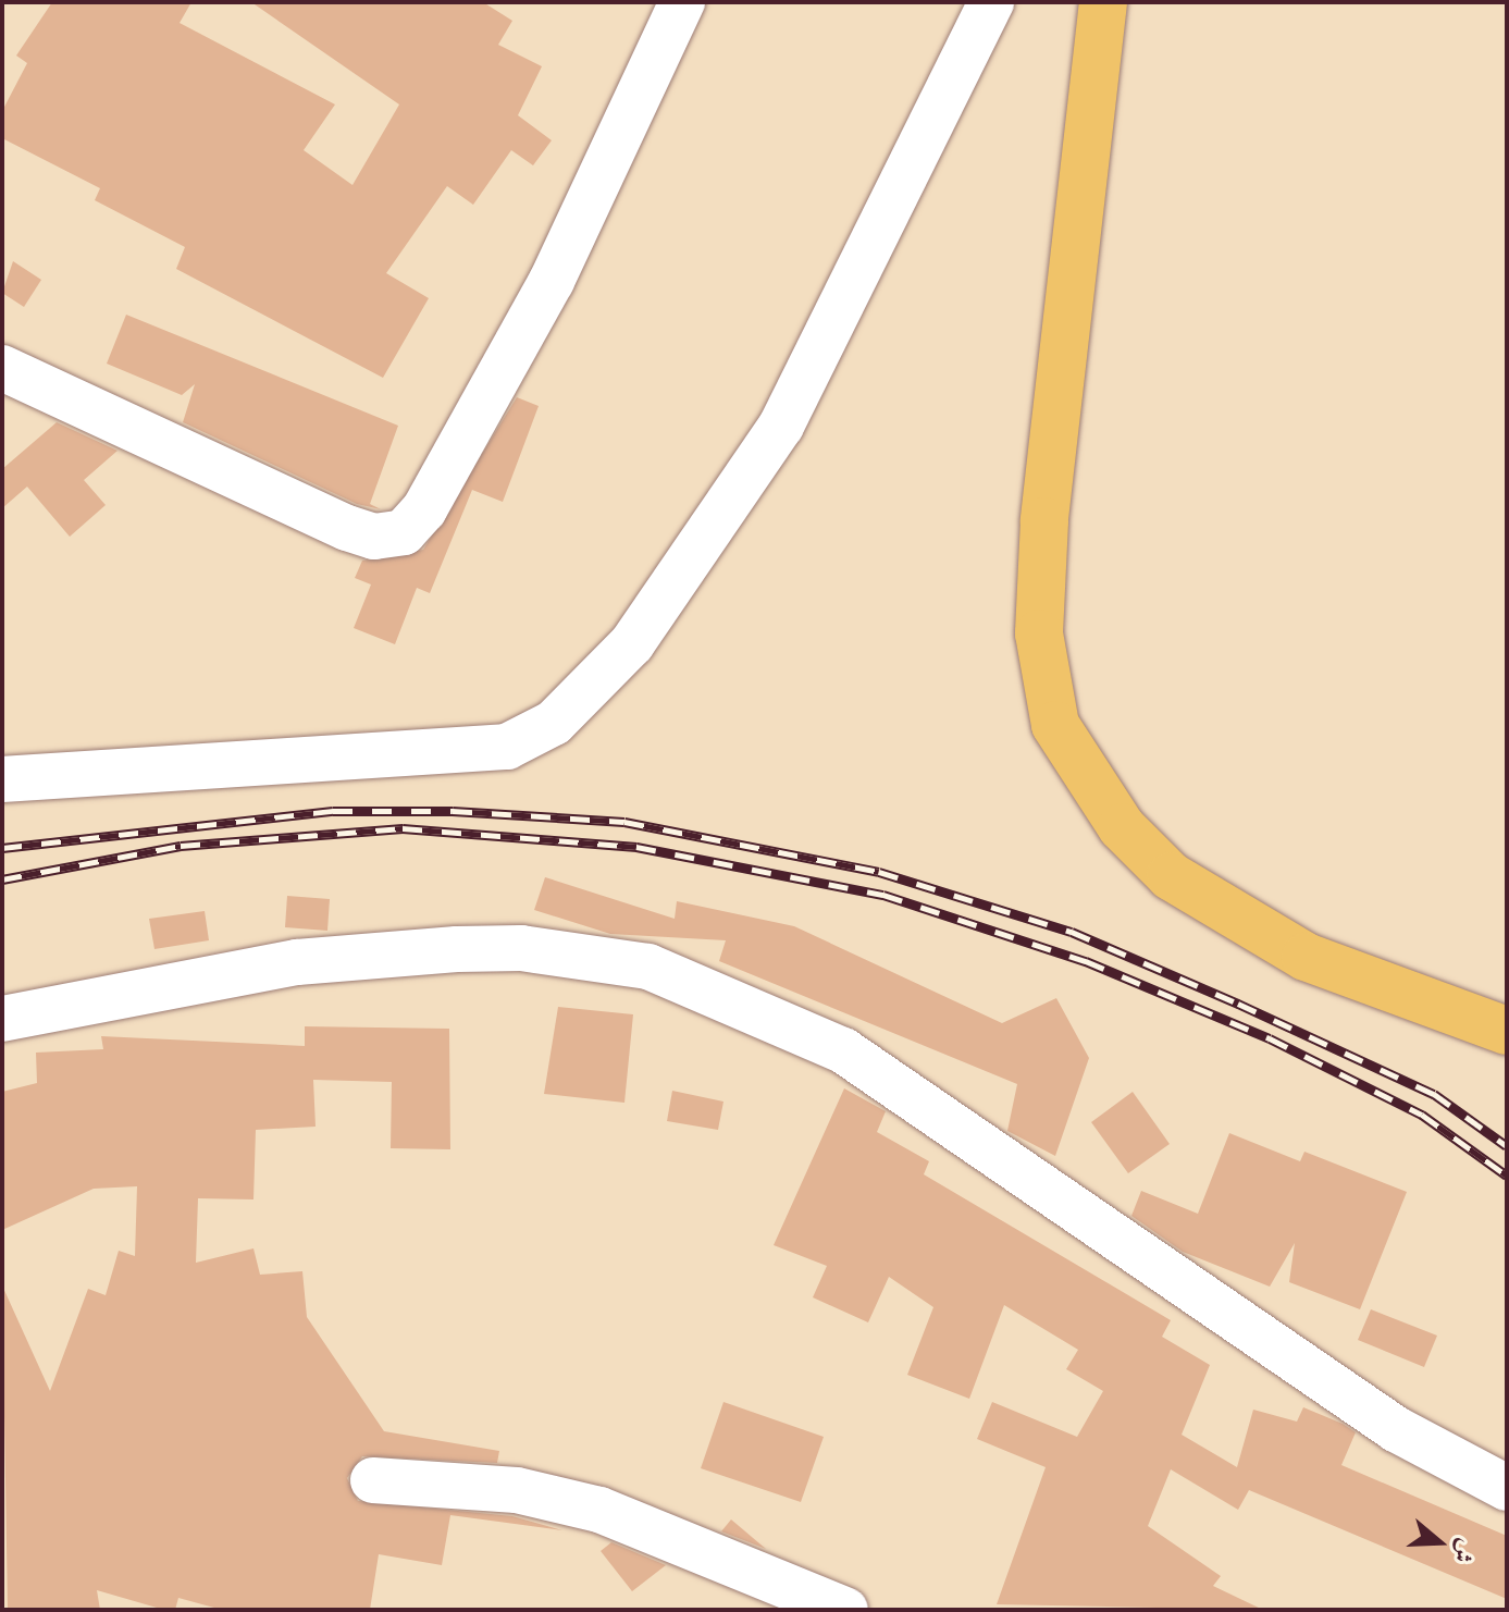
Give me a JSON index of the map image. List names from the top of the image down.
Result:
{
  "north": "right"
}
